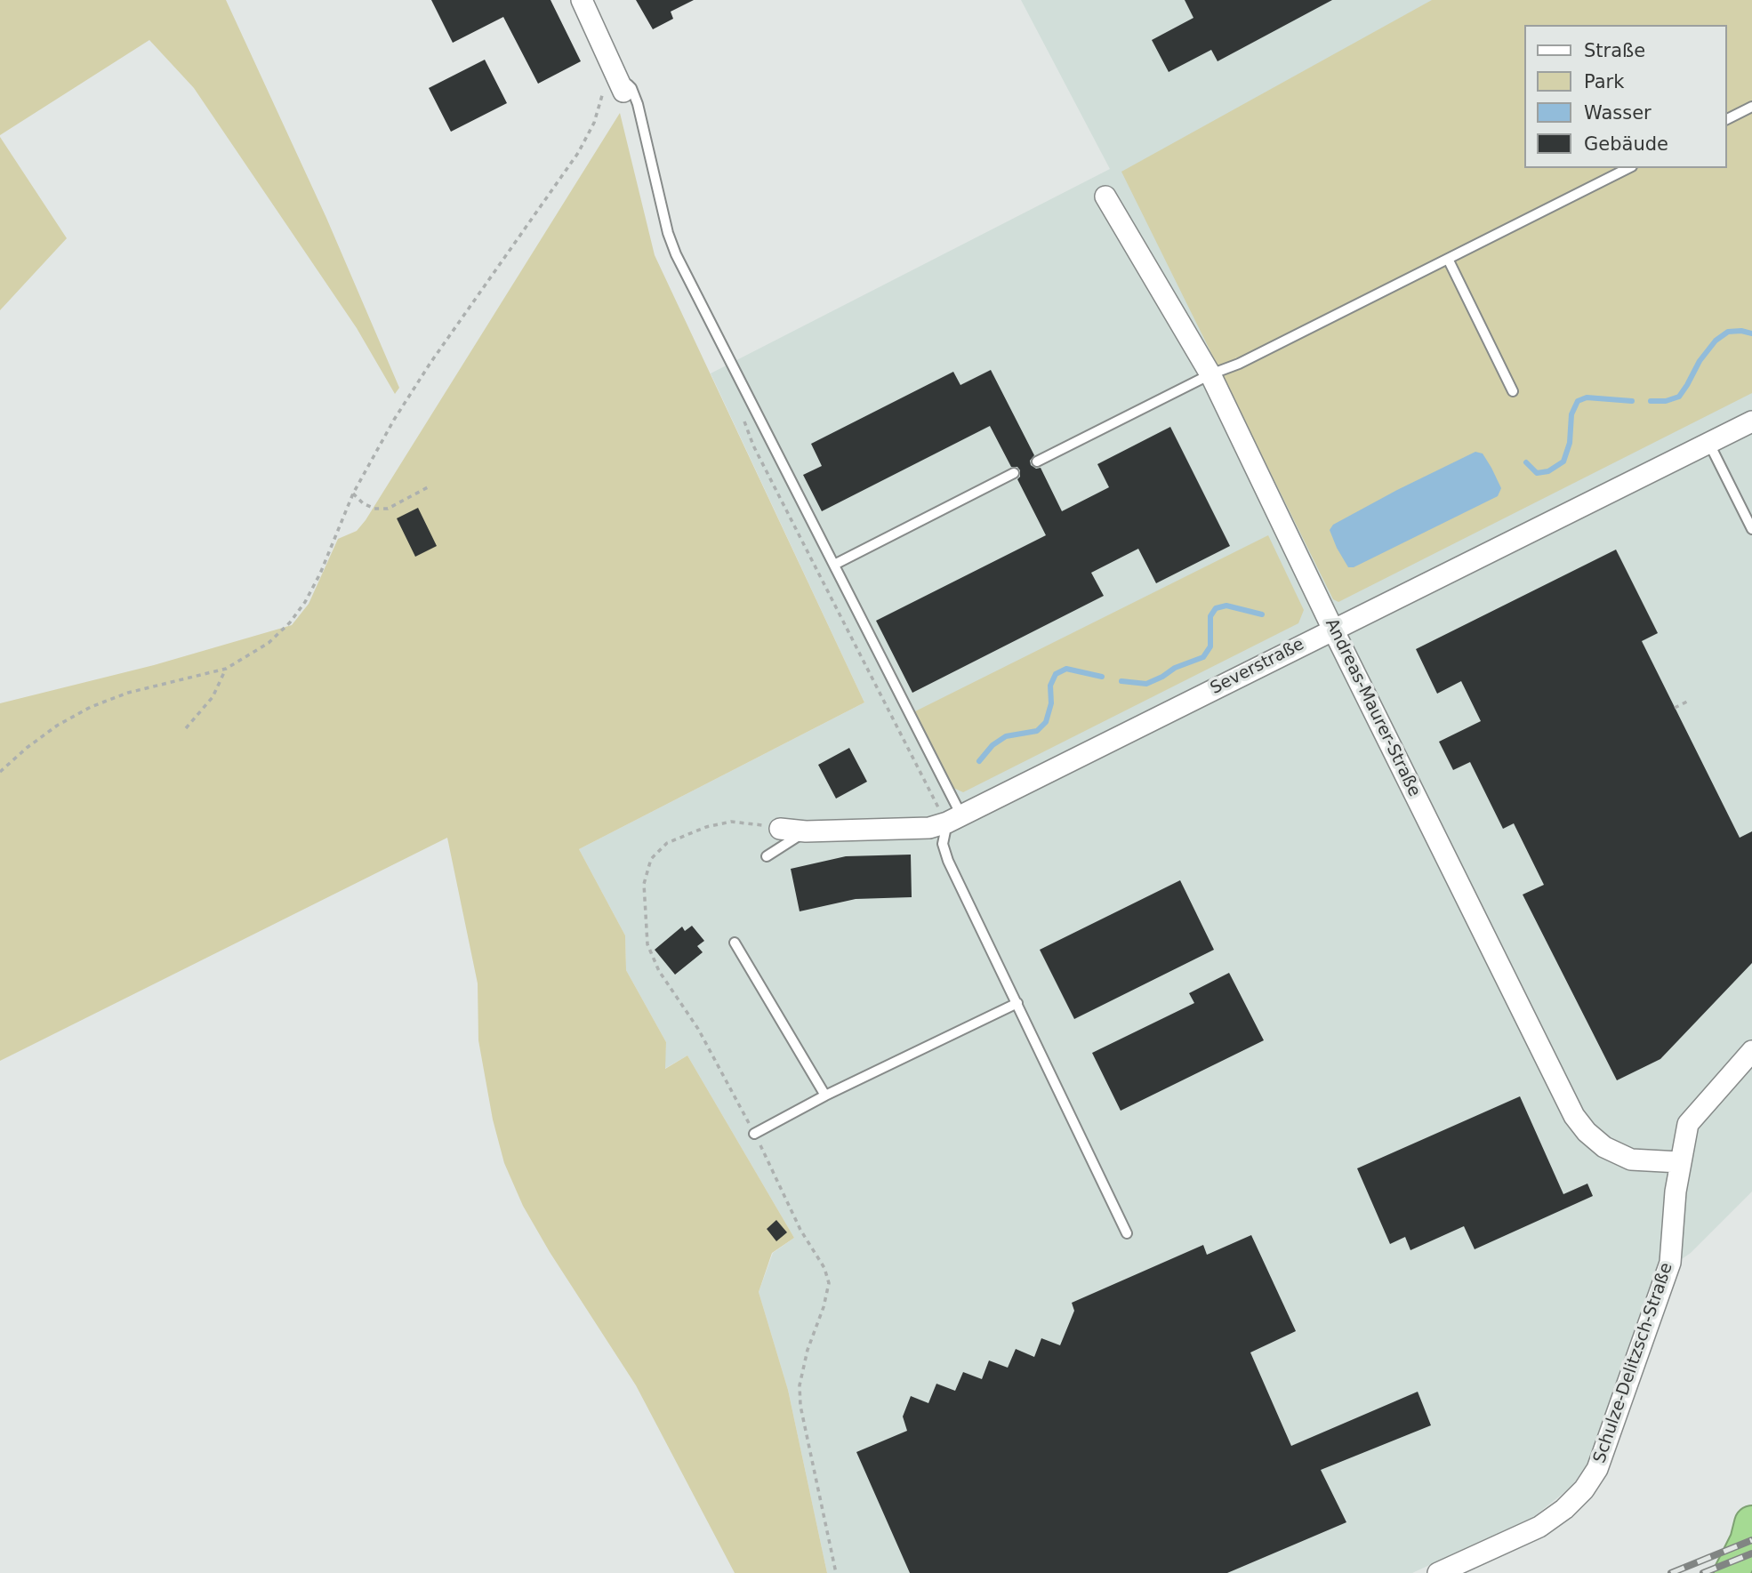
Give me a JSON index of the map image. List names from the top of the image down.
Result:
{
  "streets": {
    "street": ["Severstraße", "Andreas-Maurer-Straße", "Schulze-Delitzsch-Straße"]
  },
  "crossings": [
    ["Severstraße", "Andreas-Maurer-Straße"],
    ["Andreas-Maurer-Straße", "Schulze-Delitzsch-Straße"]
  ],
  "legend": [
    "Straße",
    "Park",
    "Wasser",
    "Gebäude"
  ]
}
